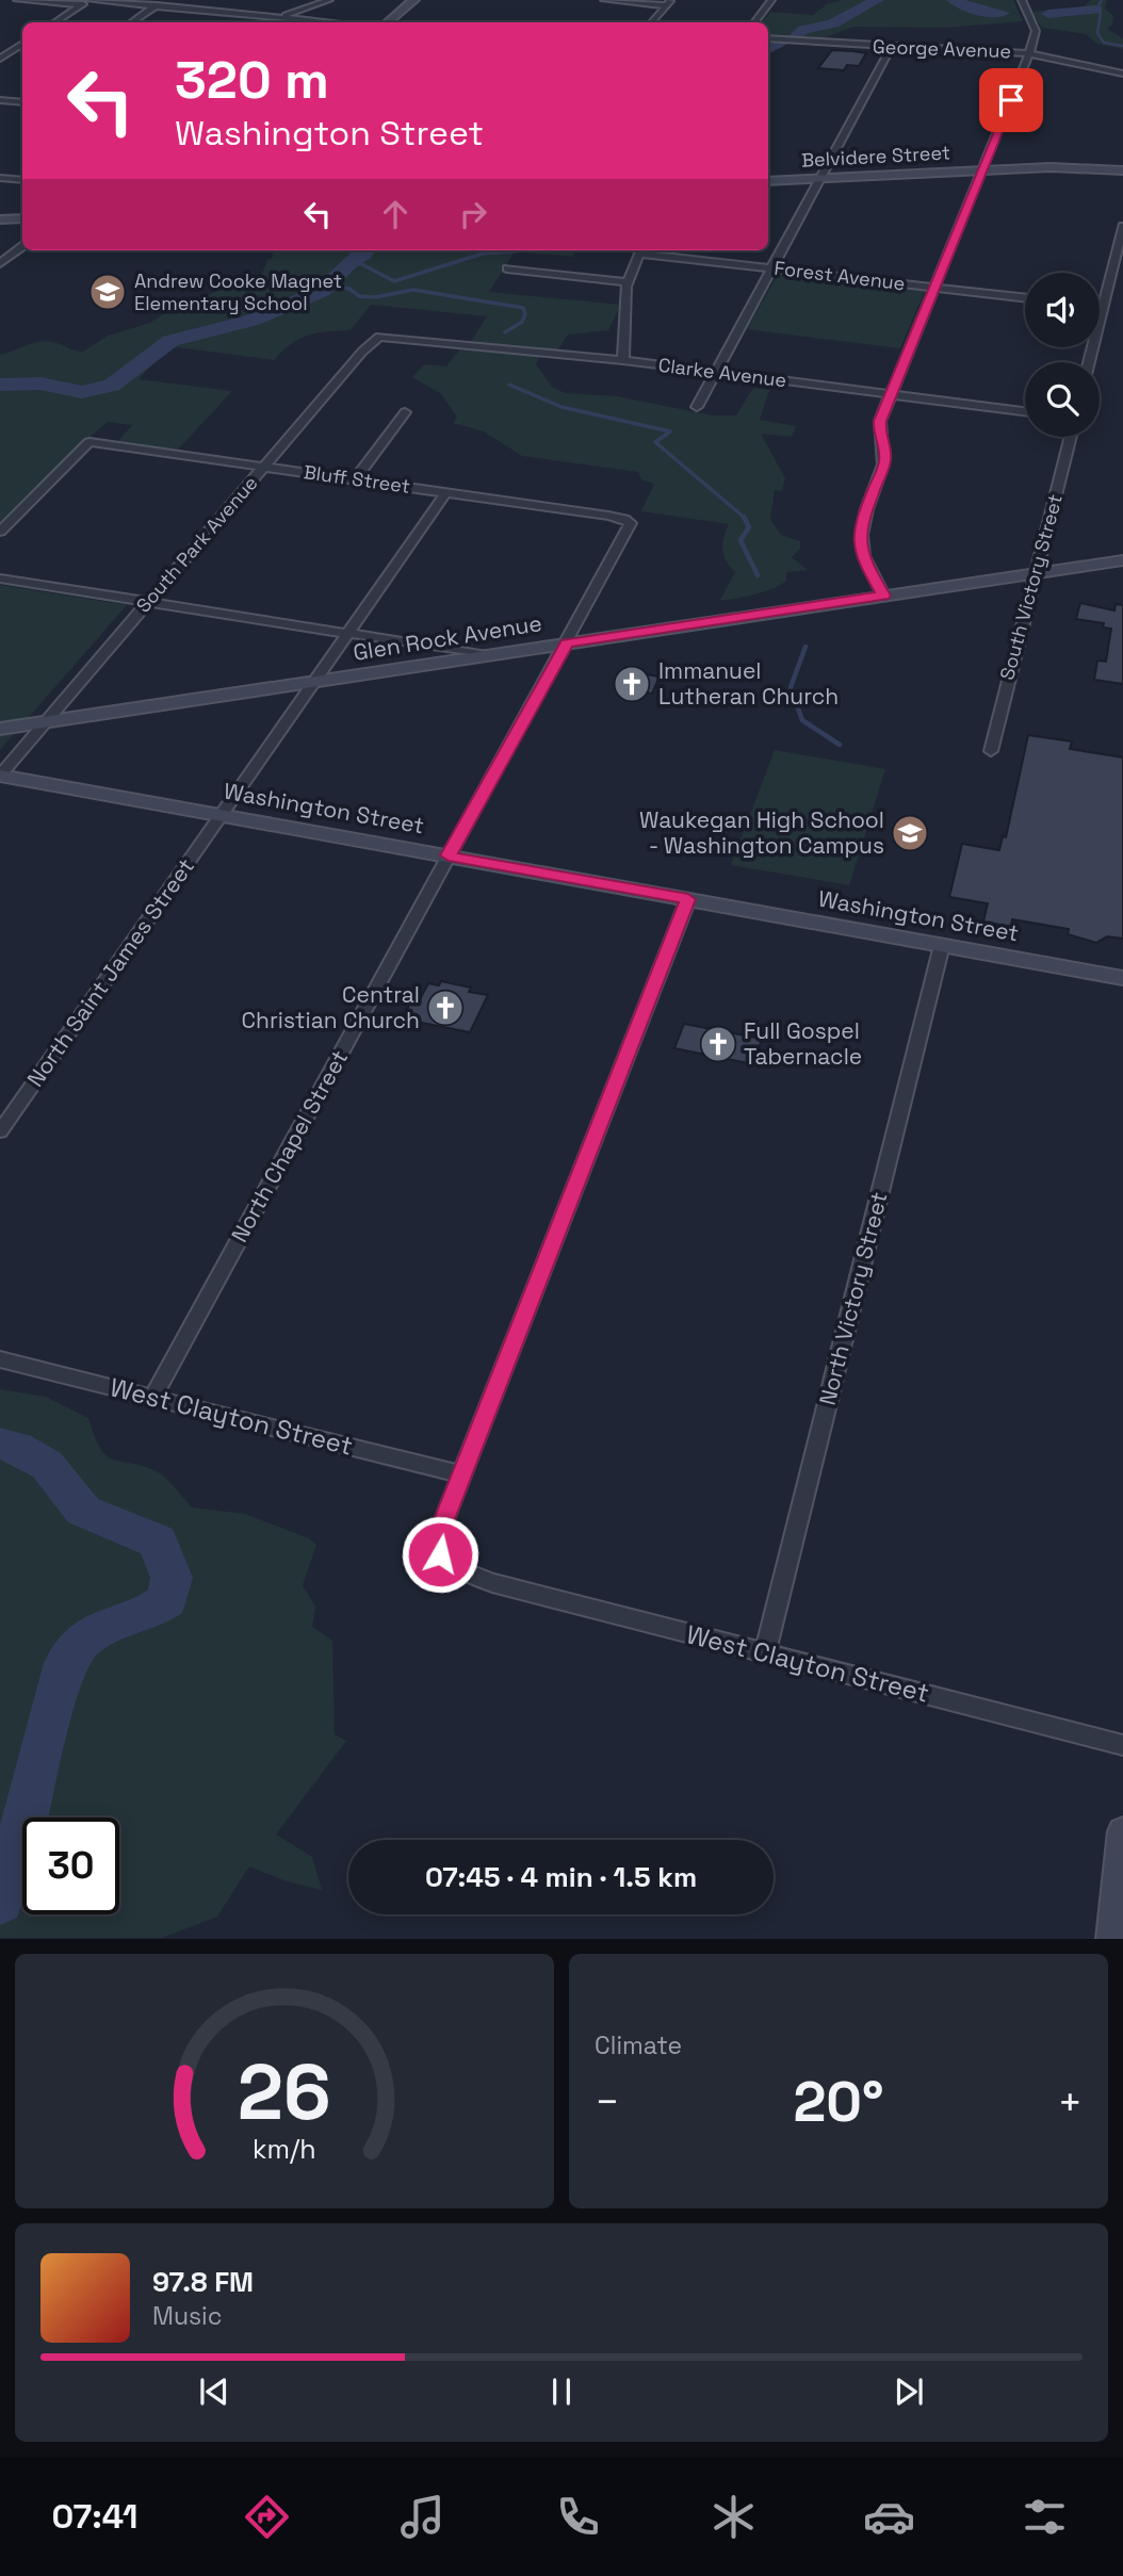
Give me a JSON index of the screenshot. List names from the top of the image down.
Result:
{
  "streets": {
    "main road": ["Washington Street"],
    "street": [
      "George Avenue",
      "Belvidere Street",
      "Forest Avenue",
      "Clarke Avenue",
      "Bluff Street",
      "South Park Avenue",
      "South Victory Street",
      "Glen Rock Avenue",
      "North Saint James Street",
      "North Chapel Street",
      "North Victory Street",
      "West Clayton Street"
    ]
  },
  "crossings": [
    ["Clarke Avenue", "South Park Avenue"],
    ["Bluff Street", "South Park Avenue"],
    ["Bluff Street", "North Saint James Street"],
    ["Bluff Street", "North Chapel Street"],
    ["South Park Avenue", "Glen Rock Avenue"],
    ["South Park Avenue", "Washington Street"],
    ["South Victory Street", "Glen Rock Avenue"],
    ["Glen Rock Avenue", "North Saint James Street"],
    ["Glen Rock Avenue", "North Chapel Street"],
    ["Washington Street", "North Saint James Street"],
    ["Washington Street", "North Chapel Street"],
    ["Washington Street", "North Victory Street"],
    ["North Chapel Street", "West Clayton Street"],
    ["North Victory Street", "West Clayton Street"]
  ],
  "places": {
    "school or university": ["Andrew Cooke Magnet Elementary School", "Waukegan High School - Washington Campus"],
    "church": ["Immanuel Lutheran Church", "Central Christian Church", "Full Gospel Tabernacle"]
  },
  "page": {
    "turn": ["320 m", "Washington Street"],
    "limit": "30",
    "trip": "07:45 · 4 min · 1.5 km",
    "tile": "Climate",
    "heat": ["−", "20°", "+"],
    "song": ["97.8 FM", "Music"],
    "tabs": "07:41",
    "gauge": ["26", "km/h"]
  }
}
